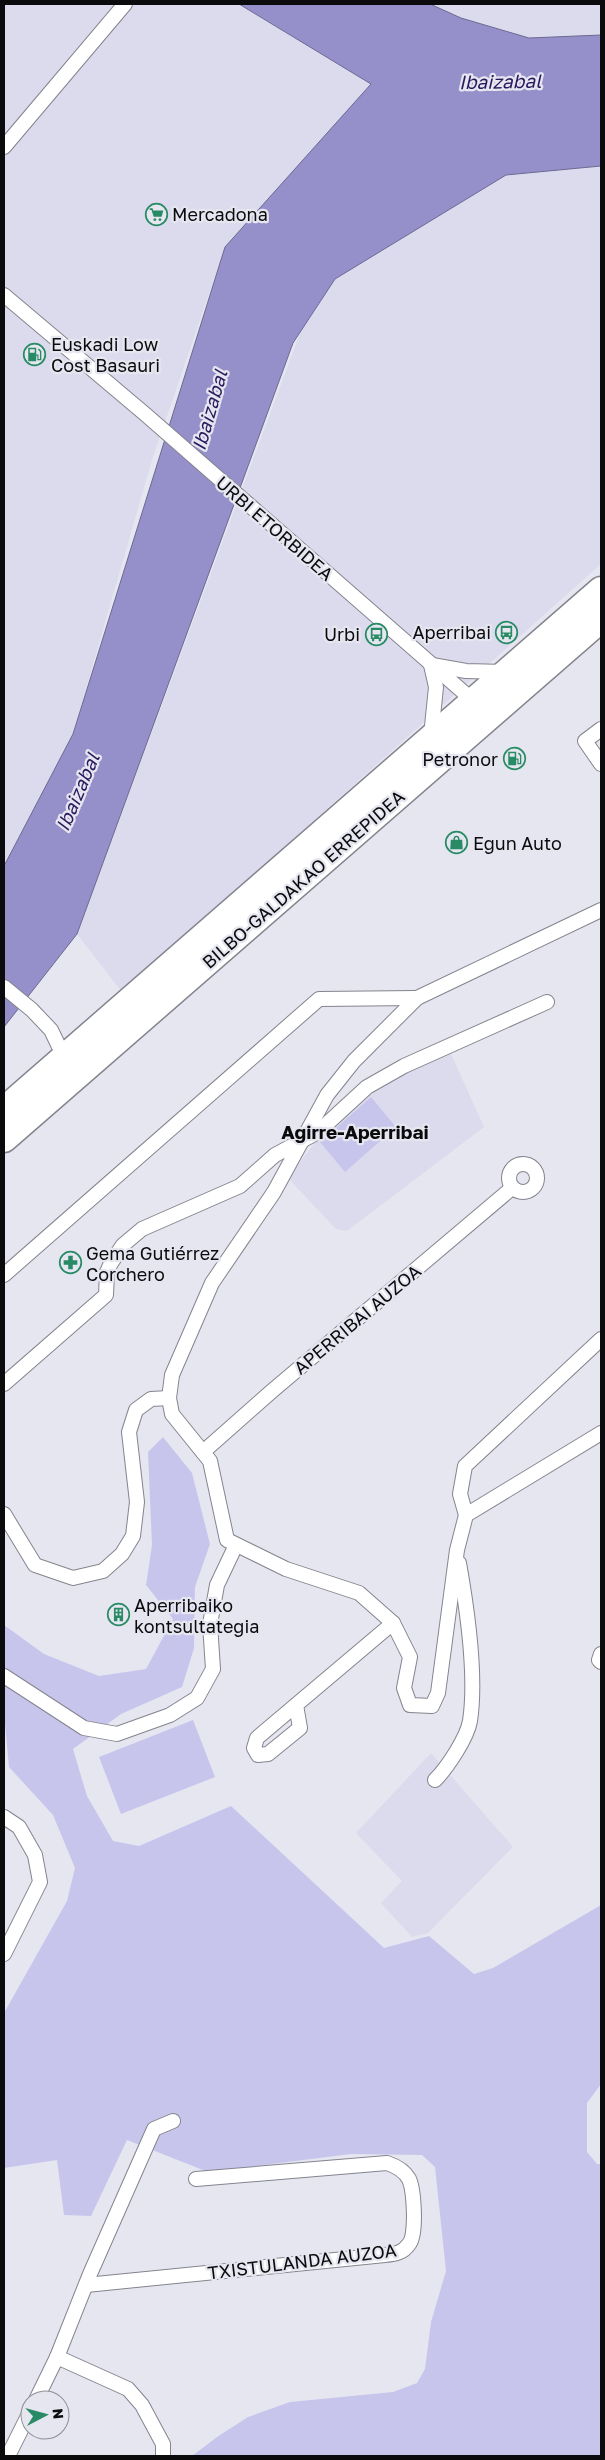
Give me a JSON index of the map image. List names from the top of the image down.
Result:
{
  "streets": {
    "highway": ["BILBO-GALDAKAO ERREPIDEA"],
    "street": ["URBI ETORBIDEA", "APERRIBAI AUZOA", "TXISTULANDA AUZOA"]
  },
  "crossings": [
    ["URBI ETORBIDEA", "BILBO-GALDAKAO ERREPIDEA"]
  ],
  "districts": ["Agirre-Aperribai"],
  "water": ["Ibaizabal"],
  "places": {
    "supermarket": ["Mercadona"],
    "fuel station": ["Euskadi Low Cost Basauri", "Petronor"],
    "bus stop": ["Aperribai", "Urbi"],
    "shop": ["Egun Auto"],
    "pharmacy": ["Gema Gutiérrez Corchero"],
    "building": ["Aperribaiko kontsultategia"]
  },
  "north": "right"
}
